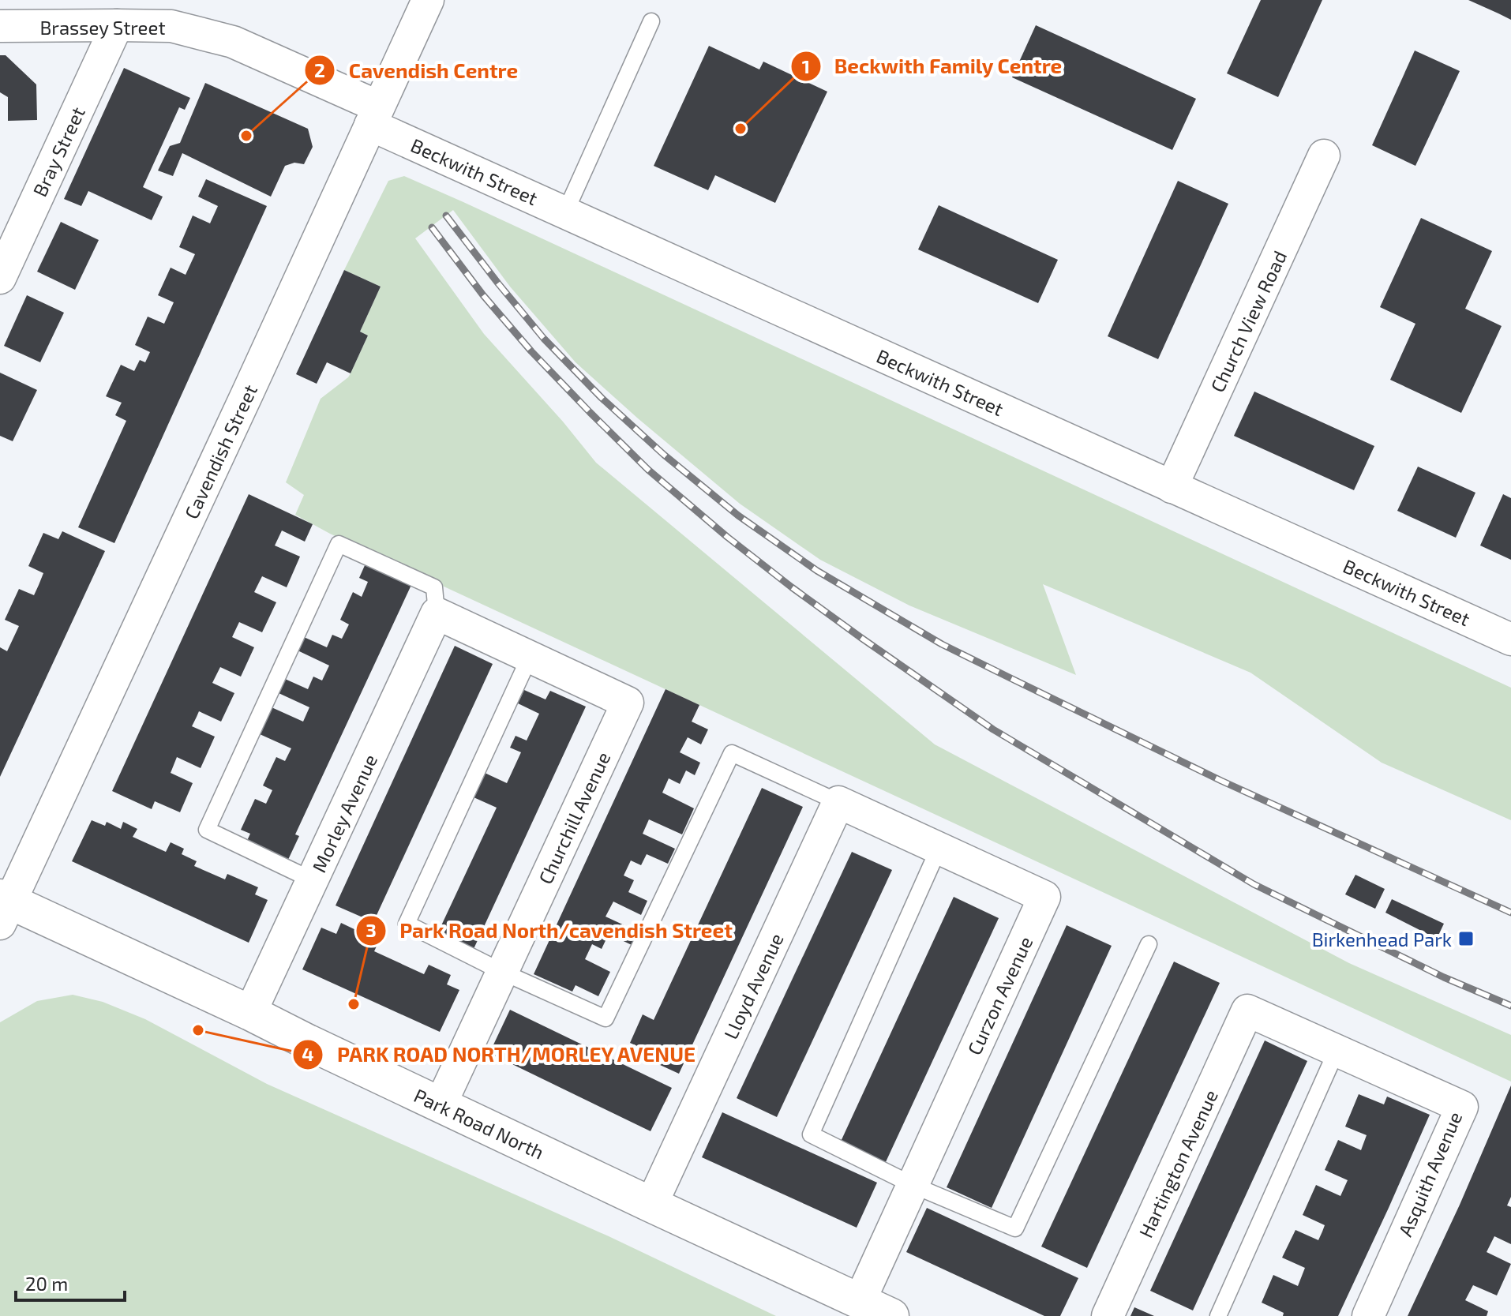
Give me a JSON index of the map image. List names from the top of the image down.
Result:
{
  "streets": {
    "main road": ["Park Road North"],
    "street": [
      "Brassey Street",
      "Bray Street",
      "Beckwith Street",
      "Church View Road",
      "Cavendish Street",
      "Morley Avenue",
      "Churchill Avenue",
      "Lloyd Avenue",
      "Curzon Avenue",
      "Hartington Avenue",
      "Asquith Avenue"
    ]
  },
  "crossings": [
    ["Brassey Street", "Bray Street"],
    ["Brassey Street", "Beckwith Street"],
    ["Brassey Street", "Cavendish Street"],
    ["Beckwith Street", "Church View Road"],
    ["Beckwith Street", "Cavendish Street"],
    ["Cavendish Street", "Park Road North"],
    ["Morley Avenue", "Park Road North"],
    ["Churchill Avenue", "Park Road North"],
    ["Lloyd Avenue", "Curzon Avenue"],
    ["Lloyd Avenue", "Park Road North"],
    ["Curzon Avenue", "Park Road North"],
    ["Hartington Avenue", "Asquith Avenue"]
  ],
  "places": {
    "other": [
      "Beckwith Family Centre",
      "Cavendish Centre",
      "Park Road North/cavendish Street",
      "PARK ROAD NORTH/MORLEY AVENUE"
    ],
    "transit": ["Birkenhead Park"]
  },
  "scale_bar": "20 m"
}
